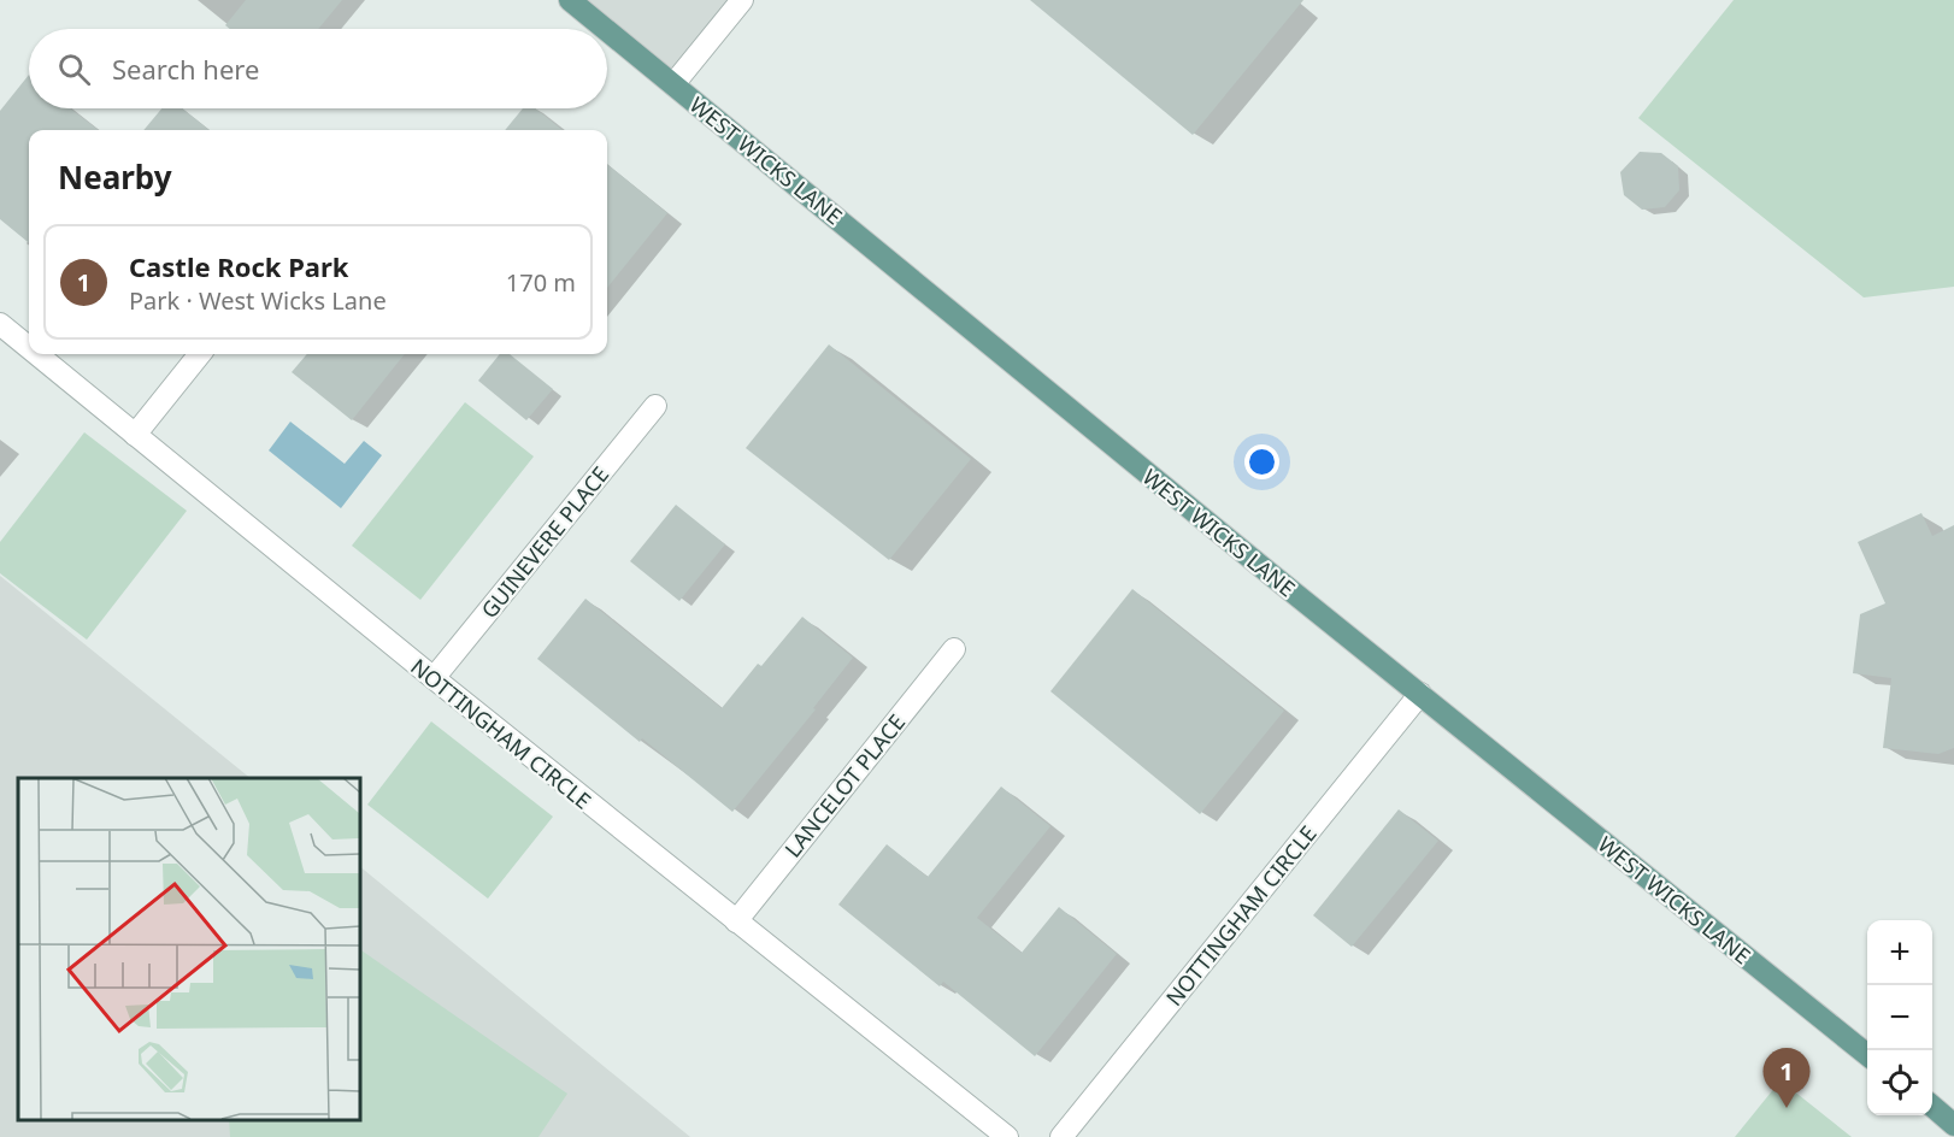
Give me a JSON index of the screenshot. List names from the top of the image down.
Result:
{
  "streets": {
    "main road": ["WEST WICKS LANE"],
    "street": ["GUINEVERE PLACE", "NOTTINGHAM CIRCLE", "LANCELOT PLACE"]
  },
  "crossings": [
    ["WEST WICKS LANE", "NOTTINGHAM CIRCLE"],
    ["GUINEVERE PLACE", "NOTTINGHAM CIRCLE"],
    ["NOTTINGHAM CIRCLE", "LANCELOT PLACE"]
  ],
  "page": {
    "search": "Search here",
    "heading": "Nearby",
    "list": [
      {
        "mark": "1",
        "name": "Castle Rock Park",
        "note": "Park · West Wicks Lane",
        "value": "170 m"
      }
    ],
    "map_buttons": ["+", "−"],
    "pins": "1"
  }
}
